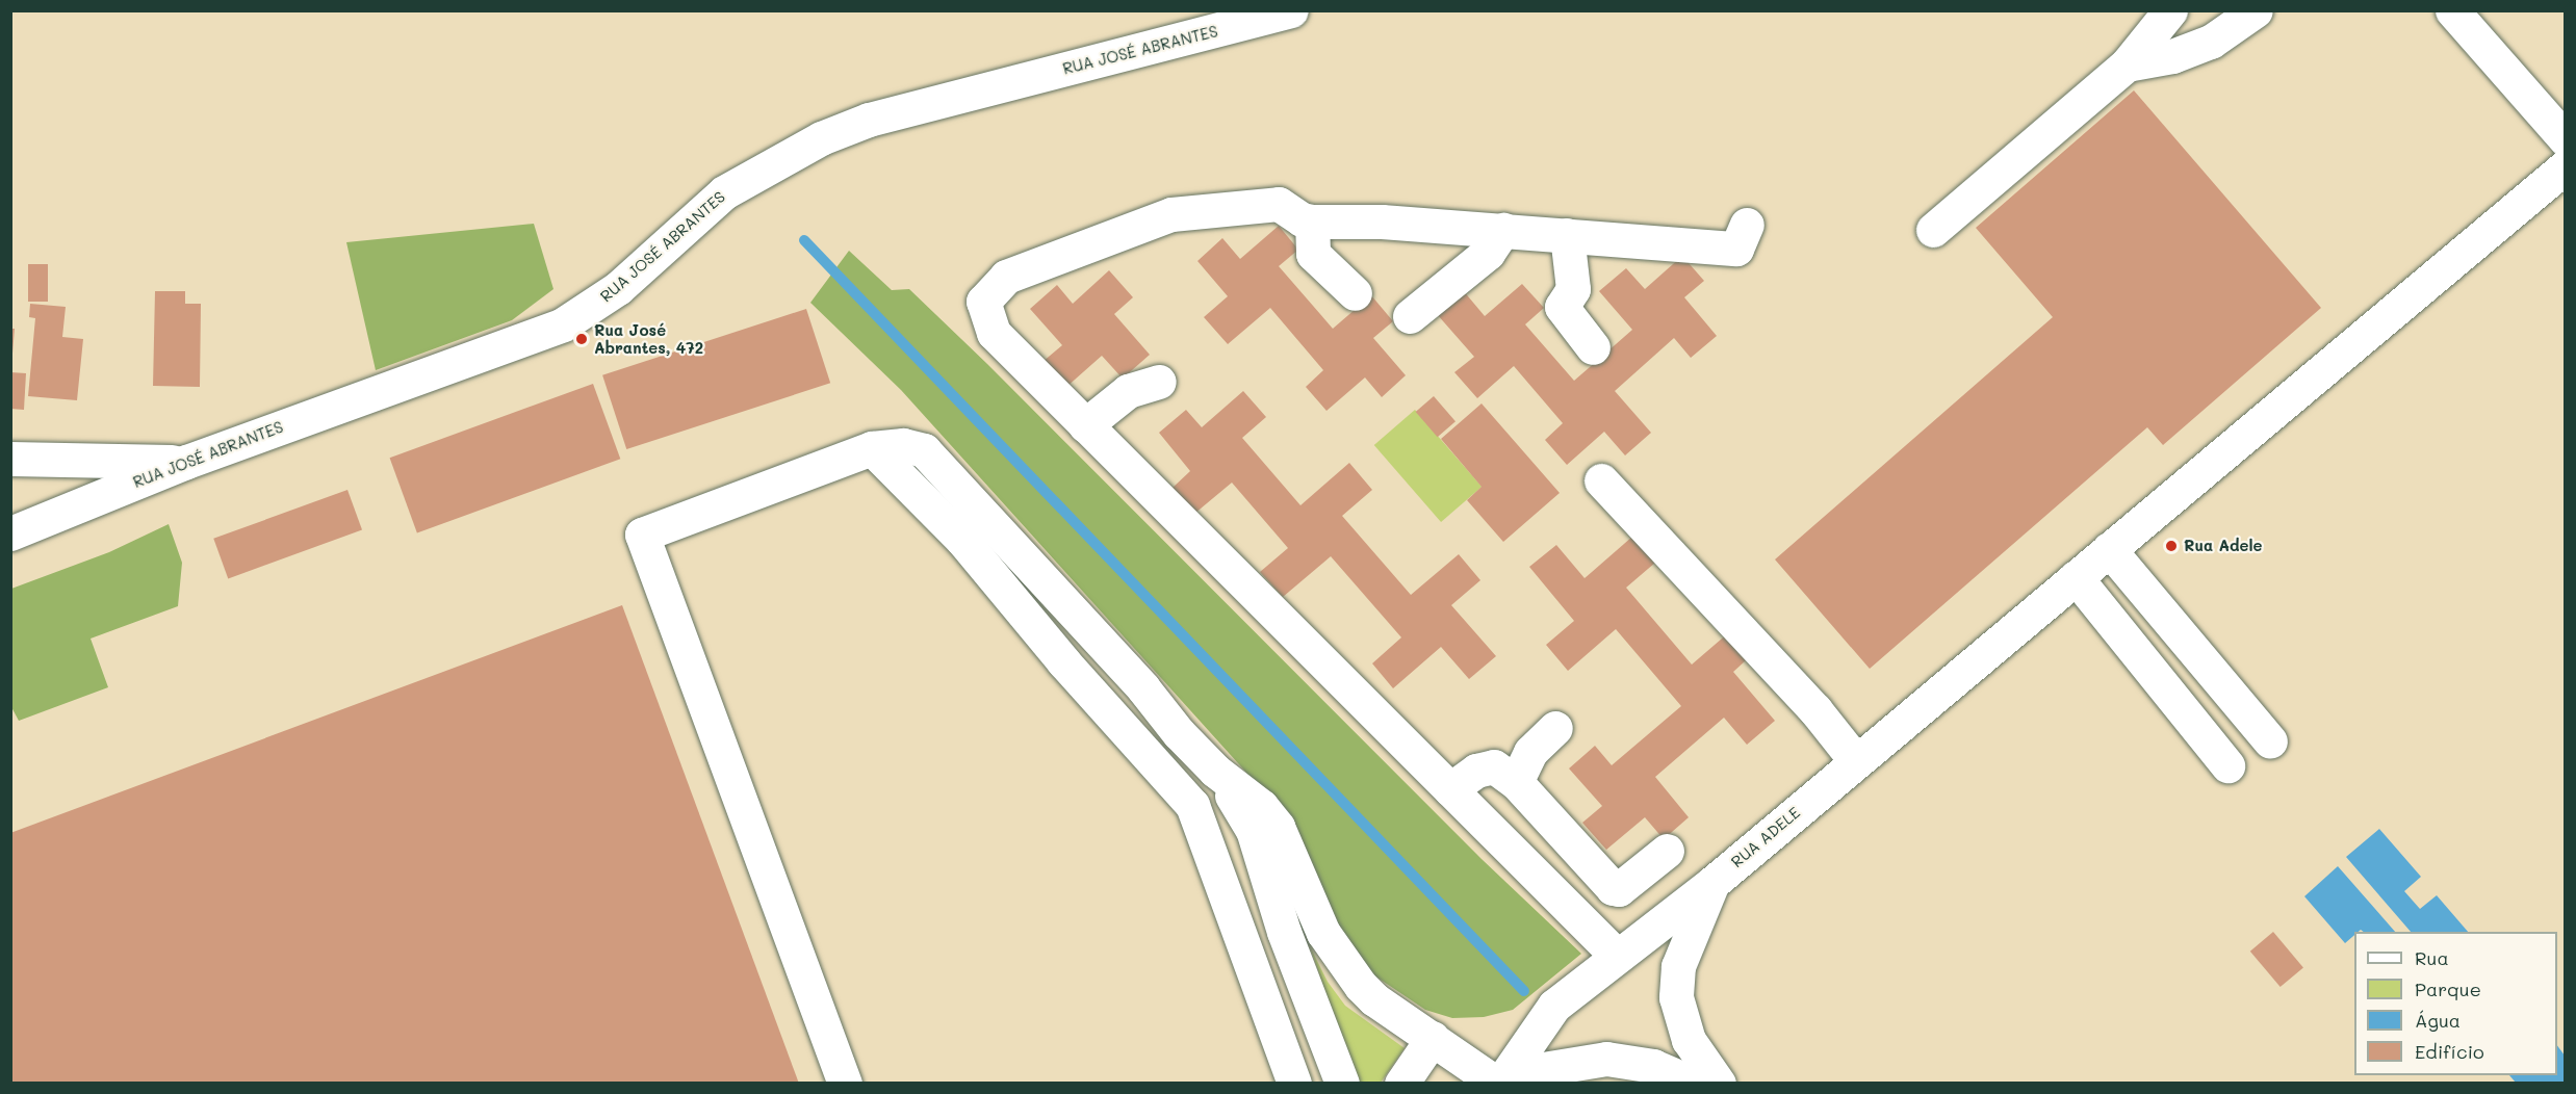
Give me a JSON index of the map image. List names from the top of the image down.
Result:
{
  "streets": {
    "main road": ["RUA JOSÉ ABRANTES", "RUA ADELE"]
  },
  "places": ["Rua José Abrantes, 472", "Rua Adele"],
  "legend": [
    "Rua",
    "Parque",
    "Água",
    "Edifício"
  ]
}
